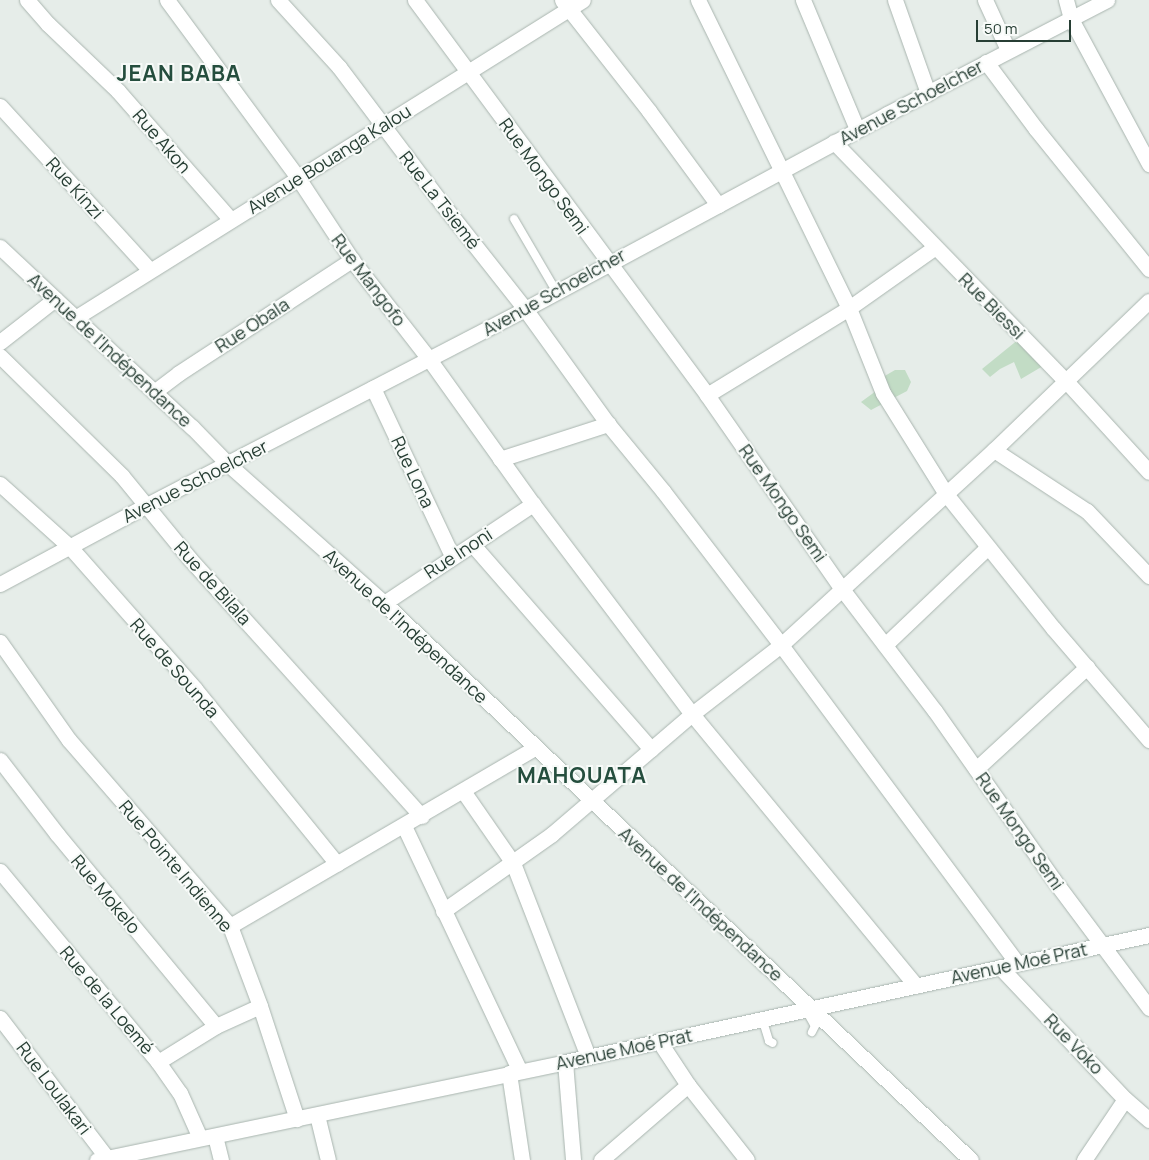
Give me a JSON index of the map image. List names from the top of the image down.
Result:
{
  "streets": {
    "street": [
      "Avenue Schoelcher",
      "Rue Akon",
      "Avenue Bouanga Kalou",
      "Rue Mongo Semi",
      "Rue Kinzi",
      "Rue La Tsiemé",
      "Rue Mangofo",
      "Rue Biessi",
      "Rue Obala",
      "Avenue de l'Indépendance",
      "Rue Lona",
      "Rue Inoni",
      "Rue de Bilala",
      "Rue de Sounda",
      "Rue Pointe Indienne",
      "Rue Mokelo",
      "Avenue Moé Prat",
      "Rue de la Loemé",
      "Rue Voko",
      "Rue Loulakari"
    ]
  },
  "crossings": [
    ["Avenue Schoelcher", "Rue Mongo Semi"],
    ["Avenue Schoelcher", "Rue La Tsiemé"],
    ["Avenue Schoelcher", "Rue Mangofo"],
    ["Avenue Schoelcher", "Rue Biessi"],
    ["Avenue Schoelcher", "Avenue de l'Indépendance"],
    ["Avenue Schoelcher", "Rue Lona"],
    ["Avenue Schoelcher", "Rue de Bilala"],
    ["Avenue Schoelcher", "Rue de Sounda"],
    ["Rue Akon", "Avenue Bouanga Kalou"],
    ["Avenue Bouanga Kalou", "Rue Mongo Semi"],
    ["Avenue Bouanga Kalou", "Rue Kinzi"],
    ["Avenue Bouanga Kalou", "Rue La Tsiemé"],
    ["Avenue Bouanga Kalou", "Rue Mangofo"],
    ["Avenue Bouanga Kalou", "Avenue de l'Indépendance"],
    ["Rue Mongo Semi", "Avenue Moé Prat"],
    ["Rue La Tsiemé", "Avenue Moé Prat"],
    ["Rue Mangofo", "Rue Obala"],
    ["Rue Mangofo", "Rue Inoni"],
    ["Rue Mangofo", "Avenue Moé Prat"],
    ["Rue Obala", "Avenue de l'Indépendance"],
    ["Avenue de l'Indépendance", "Rue Inoni"],
    ["Avenue de l'Indépendance", "Avenue Moé Prat"],
    ["Rue Lona", "Rue Inoni"],
    ["Rue Pointe Indienne", "Avenue Moé Prat"],
    ["Avenue Moé Prat", "Rue de la Loemé"],
    ["Avenue Moé Prat", "Rue Voko"],
    ["Avenue Moé Prat", "Rue Loulakari"]
  ],
  "districts": ["JEAN BABA", "MAHOUATA"],
  "scale_bar": "50 m"
}
